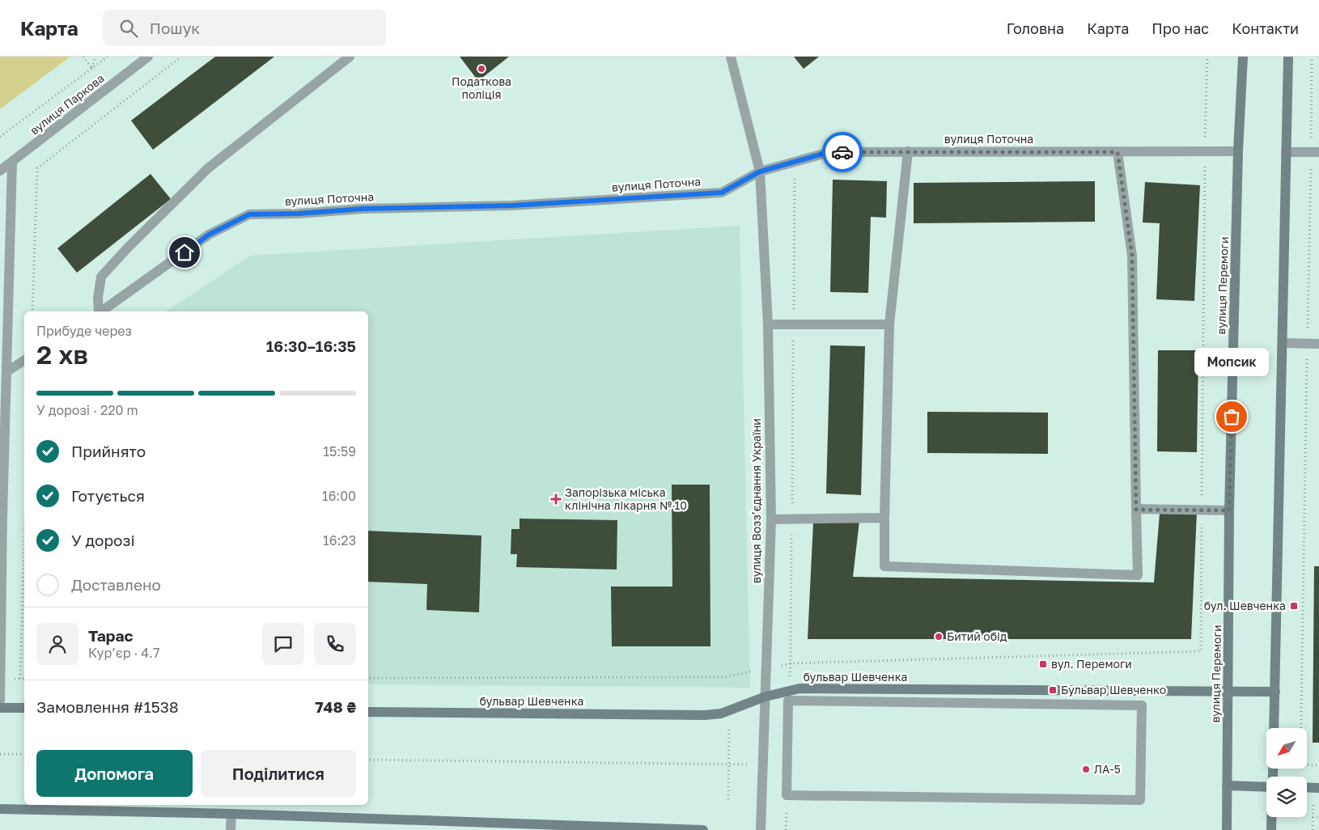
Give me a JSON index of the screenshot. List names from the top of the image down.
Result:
{
  "streets": {
    "street": [
      "вулиця Паркова",
      "вулиця Поточна",
      "вулиця Перемоги",
      "вулиця Воззʼєднання України",
      "бульвар Шевченка"
    ]
  },
  "crossings": [
    ["вулиця Поточна", "вулиця Перемоги"],
    ["вулиця Поточна", "вулиця Воззʼєднання України"],
    ["вулиця Перемоги", "бульвар Шевченка"],
    ["вулиця Воззʼєднання України", "бульвар Шевченка"]
  ],
  "places": {
    "other": [
      "Податкова поліція",
      "Мопсик",
      "Битий обід",
      "ЛА-5"
    ],
    "health": ["Запорізька міська клінічна лікарня № 10"],
    "transit": ["бул. Шевченка", "вул. Перемоги", "Бульвар Шевченко"]
  },
  "north": "bottom left",
  "page": {
    "header": "Карта",
    "search": "Пошук",
    "nav": [
      "Головна",
      "Карта",
      "Про нас",
      "Контакти"
    ],
    "heading": ["2 хв", "Прибуде через", "16:30–16:35"],
    "panel": [
      "Тарас",
      "Кур’єр · 4.7",
      "Замовлення #1538",
      "748 ₴"
    ],
    "bubble": "Мопсик",
    "bar": "У дорозі · 220 m",
    "list": [
      ["Прийнято", "15:59"],
      ["Готується", "16:00"],
      ["У дорозі", "16:23"],
      "Доставлено"
    ],
    "buttons": ["Допомога", "Поділитися"]
  }
}
